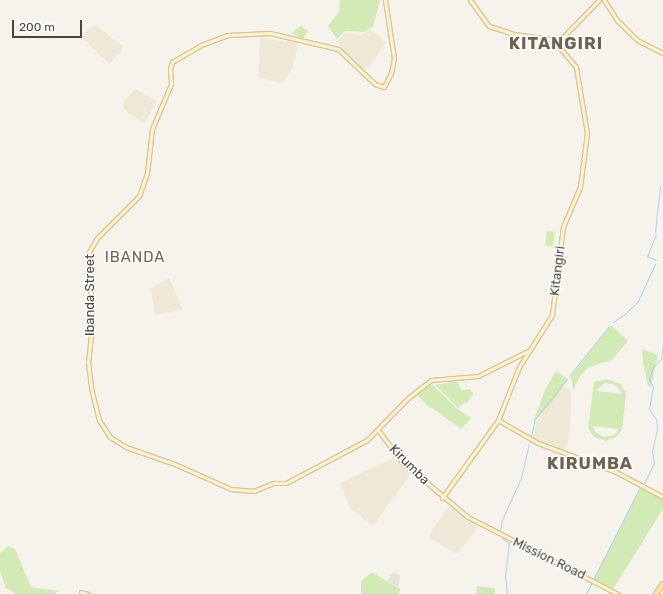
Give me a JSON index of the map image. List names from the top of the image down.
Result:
{
  "streets": {
    "street": [
      "Kitangiri",
      "Ibanda Street",
      "Kirumba",
      "Mission Road"
    ]
  },
  "crossings": [
    ["Kitangiri", "Kirumba"],
    ["Ibanda Street", "Kirumba"],
    ["Kirumba", "Mission Road"]
  ],
  "districts": ["KITANGIRI", "IBANDA", "KIRUMBA"],
  "scale_bar": "200 m"
}
